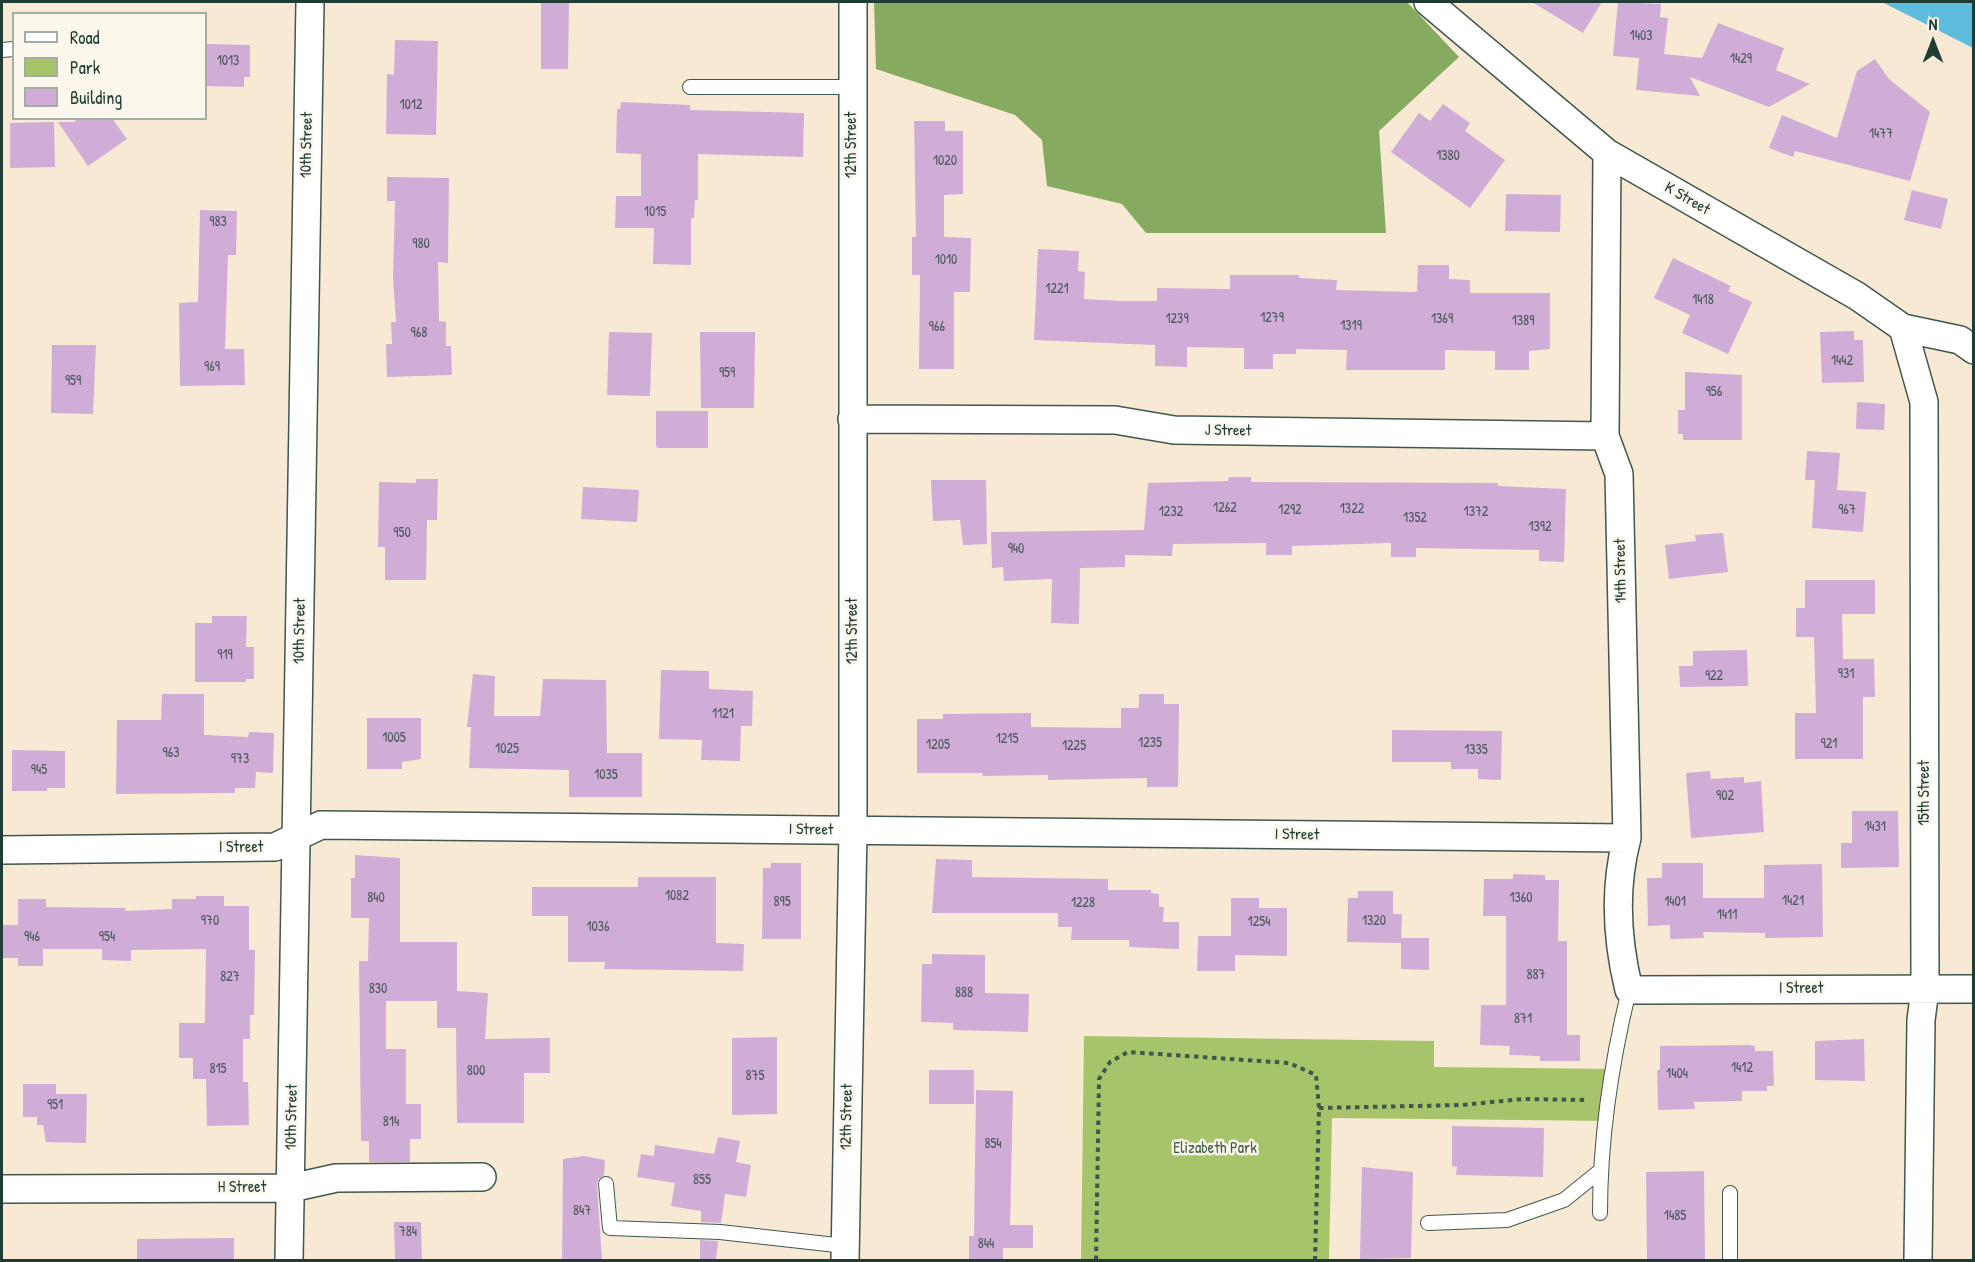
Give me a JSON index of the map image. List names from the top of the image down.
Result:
{
  "streets": {
    "street": [
      "10th Street",
      "12th Street",
      "K Street",
      "J Street",
      "14th Street",
      "15th Street",
      "I Street",
      "H Street"
    ]
  },
  "crossings": [
    ["10th Street", "I Street"],
    ["10th Street", "H Street"],
    ["12th Street", "J Street"],
    ["12th Street", "I Street"],
    ["K Street", "14th Street"],
    ["K Street", "15th Street"],
    ["J Street", "14th Street"],
    ["14th Street", "I Street"],
    ["15th Street", "I Street"]
  ],
  "parks": ["Elizabeth Park"],
  "house_numbers": [
    "1403",
    "1429",
    "1013",
    "1012",
    "1477",
    "1380",
    "1020",
    "1015",
    "983",
    "980",
    "1010",
    "1221",
    "1418",
    "1279",
    "1239",
    "1369",
    "1389",
    "1319",
    "966",
    "968",
    "1442",
    "969",
    "959",
    "959",
    "956",
    "1262",
    "1322",
    "1292",
    "967",
    "1232",
    "1372",
    "1352",
    "1392",
    "950",
    "940",
    "919",
    "931",
    "922",
    "1121",
    "1005",
    "1215",
    "1235",
    "921",
    "1205",
    "1225",
    "1025",
    "1335",
    "963",
    "973",
    "945",
    "1035",
    "902",
    "1431",
    "1082",
    "840",
    "1360",
    "1421",
    "895",
    "1401",
    "1228",
    "1411",
    "970",
    "1320",
    "1254",
    "1036",
    "946",
    "954",
    "887",
    "827",
    "830",
    "888",
    "871",
    "1412",
    "815",
    "800",
    "1404",
    "875",
    "951",
    "814",
    "854",
    "855",
    "847",
    "1485",
    "784",
    "844"
  ],
  "legend": ["Road", "Park", "Building"],
  "north": "top"
}
